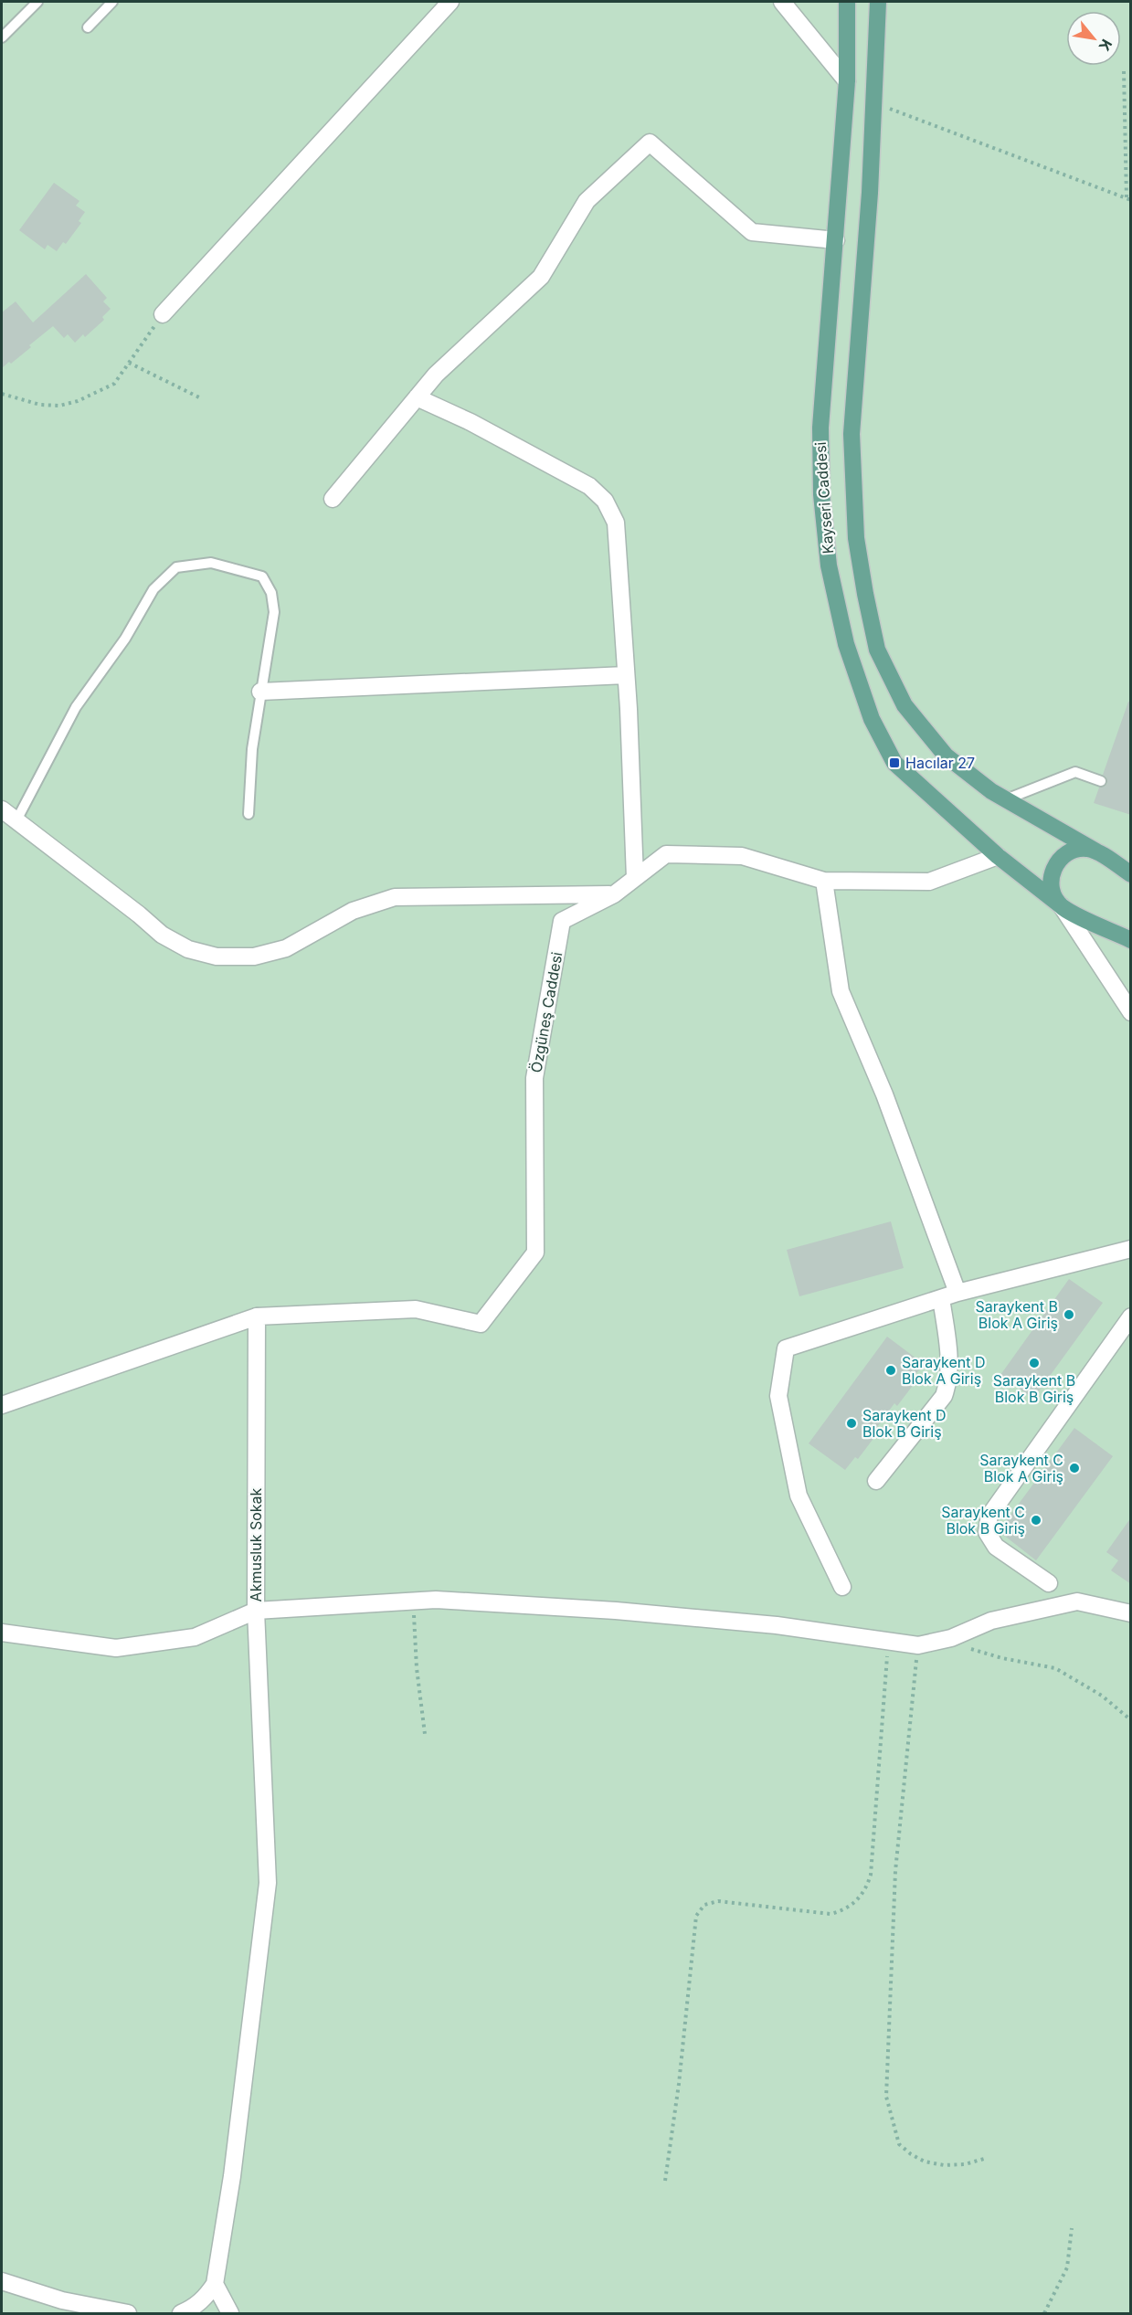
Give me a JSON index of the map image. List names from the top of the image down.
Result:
{
  "streets": {
    "main road": ["Kayseri Caddesi"],
    "street": ["Özgüneş Caddesi", "Akmusluk Sokak"]
  },
  "crossings": [
    ["Kayseri Caddesi", "Özgüneş Caddesi"],
    ["Özgüneş Caddesi", "Akmusluk Sokak"]
  ],
  "places": {
    "transit": ["Hacılar 27"],
    "other": [
      "Saraykent B Blok A Giriş",
      "Saraykent B Blok B Giriş",
      "Saraykent D Blok A Giriş",
      "Saraykent D Blok B Giriş",
      "Saraykent C Blok A Giriş",
      "Saraykent C Blok B Giriş"
    ]
  },
  "north": "bottom right"
}
